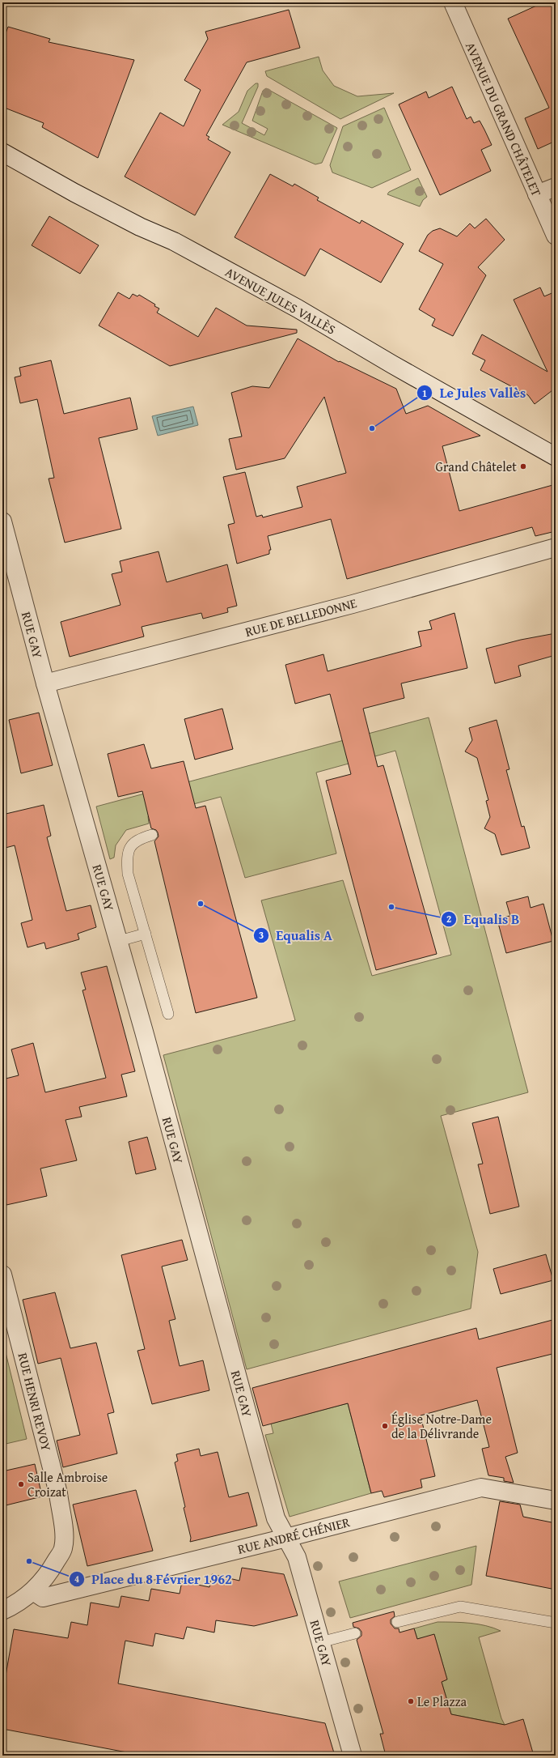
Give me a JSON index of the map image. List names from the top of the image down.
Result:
{
  "streets": {
    "street": [
      "AVENUE DU GRAND CHÂTELET",
      "AVENUE JULES VALLÈS",
      "RUE DE BELLEDONNE",
      "RUE GAY",
      "RUE HENRI REVOY",
      "RUE ANDRÉ CHÉNIER"
    ]
  },
  "crossings": [
    ["RUE DE BELLEDONNE", "RUE GAY"],
    ["RUE GAY", "RUE ANDRÉ CHÉNIER"],
    ["RUE HENRI REVOY", "RUE ANDRÉ CHÉNIER"]
  ],
  "places": [
    "Le Jules Vallès",
    "Grand Châtelet",
    "Equalis A",
    "Equalis B",
    "Église Notre-Dame de la Délivrande",
    "Salle Ambroise Croizat",
    "Place du 8 Février 1962",
    "Le Plazza"
  ]
}
